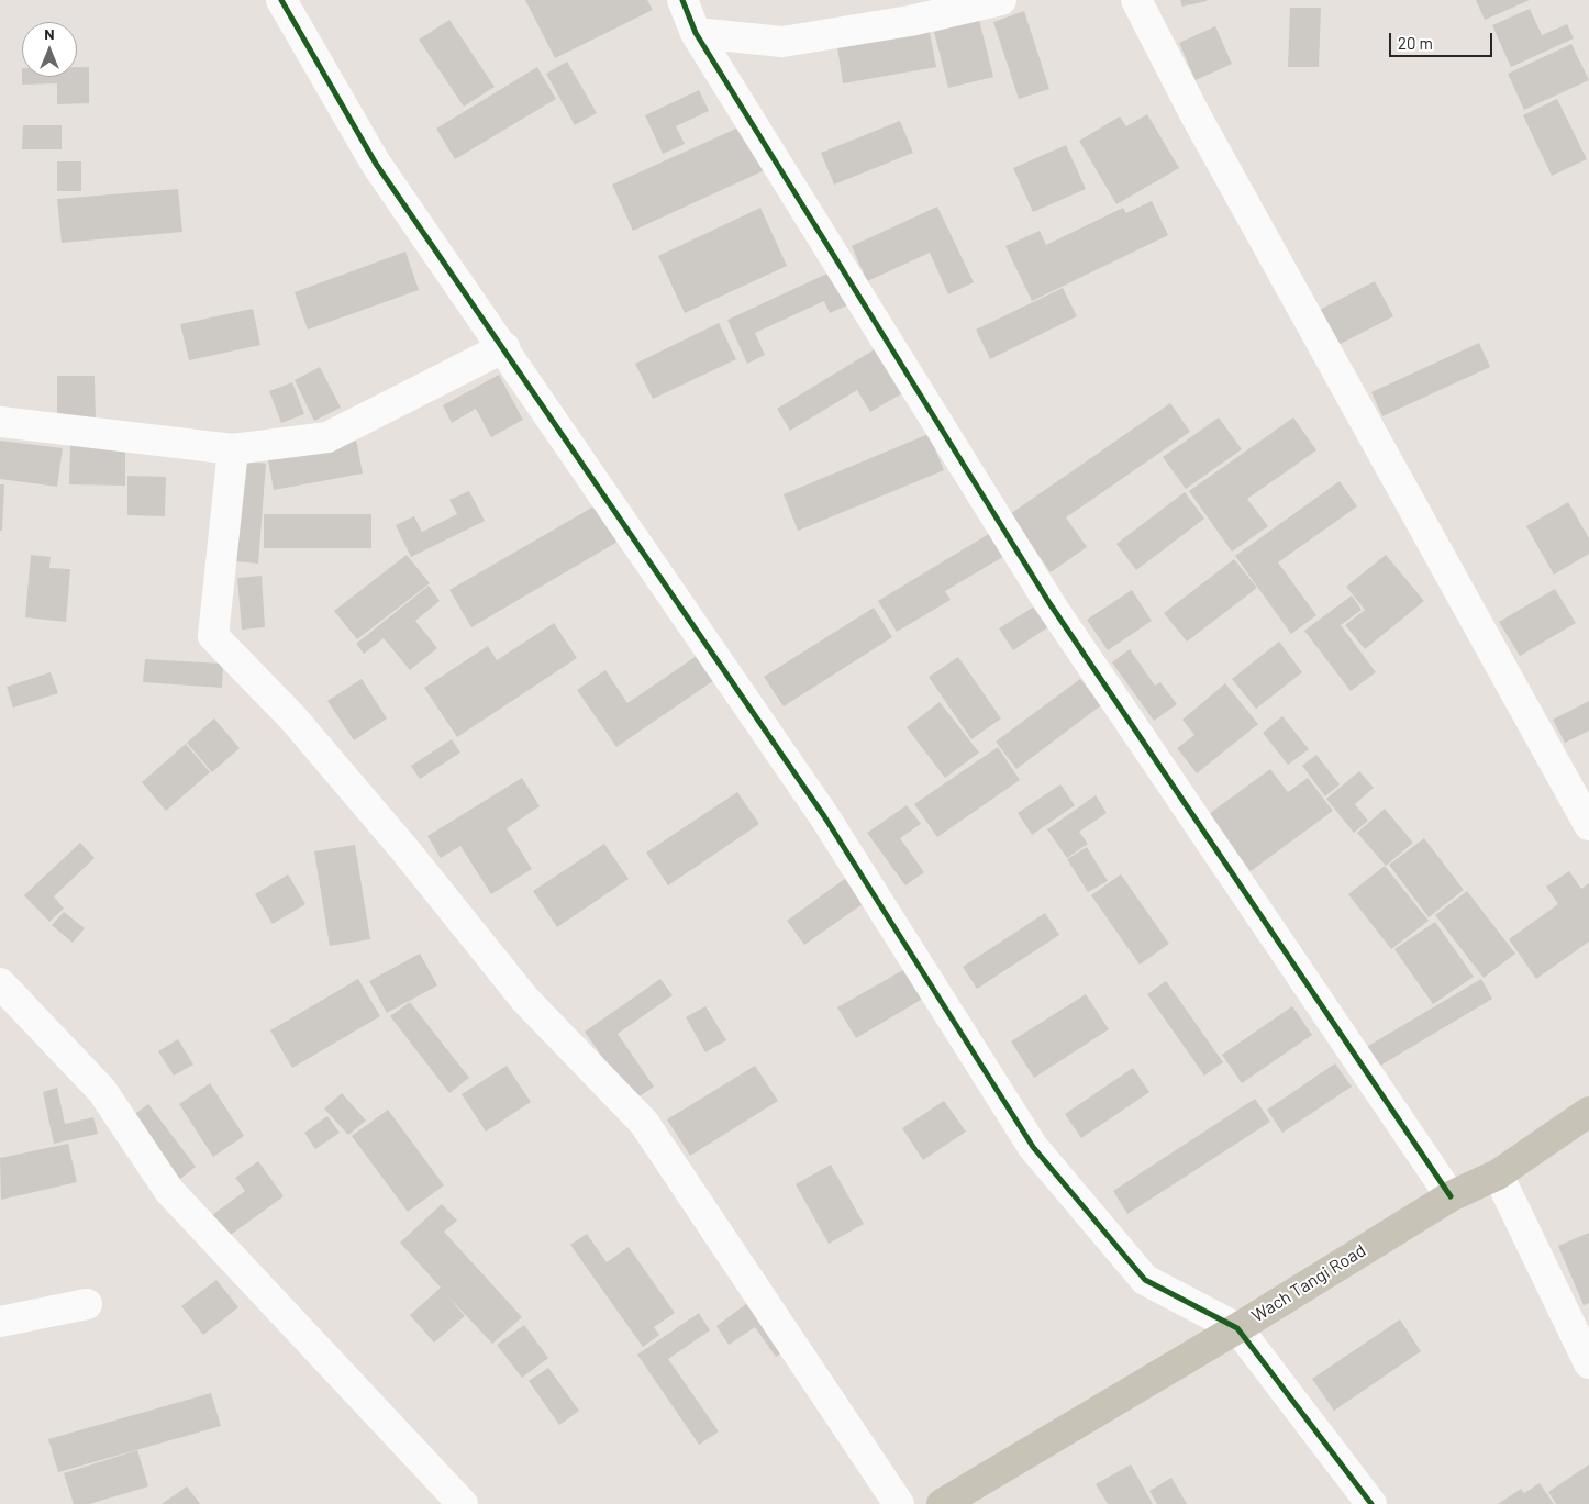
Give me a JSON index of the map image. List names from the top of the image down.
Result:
{
  "streets": {
    "main road": ["Wach Tangi Road"]
  },
  "scale_bar": "20 m",
  "north": "top"
}
